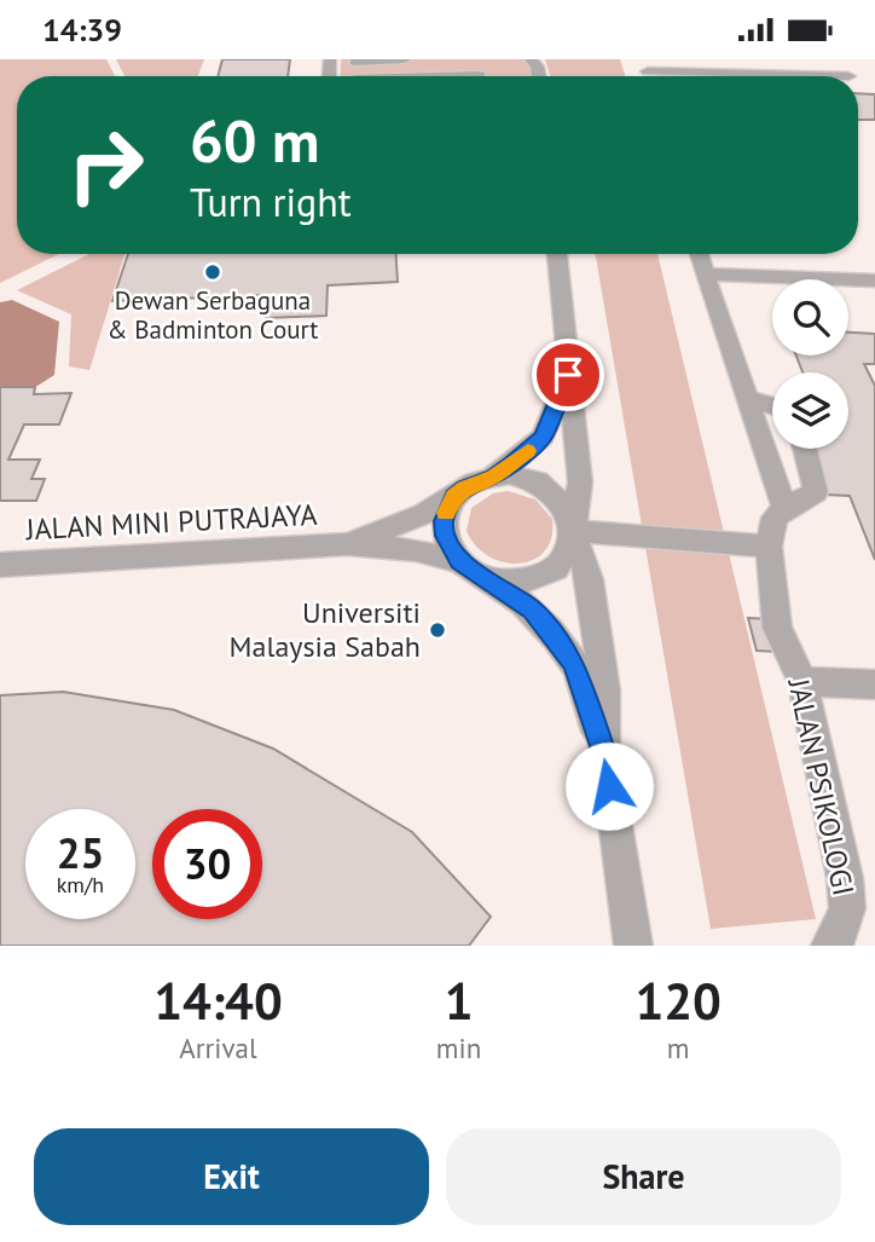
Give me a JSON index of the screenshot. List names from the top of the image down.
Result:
{
  "streets": {
    "street": ["JALAN MINI PUTRAJAYA", "JALAN PSIKOLOGI"]
  },
  "places": ["Dewan Serbaguna & Badminton Court", "Universiti Malaysia Sabah"],
  "page": {
    "status": "14:39",
    "turn": ["60 m", "Turn right"],
    "speed": "25 km/h",
    "limit": "30",
    "eta": [
      "14:40",
      "Arrival",
      "1",
      "min",
      "120",
      "m"
    ],
    "buttons": ["Exit", "Share"]
  }
}
